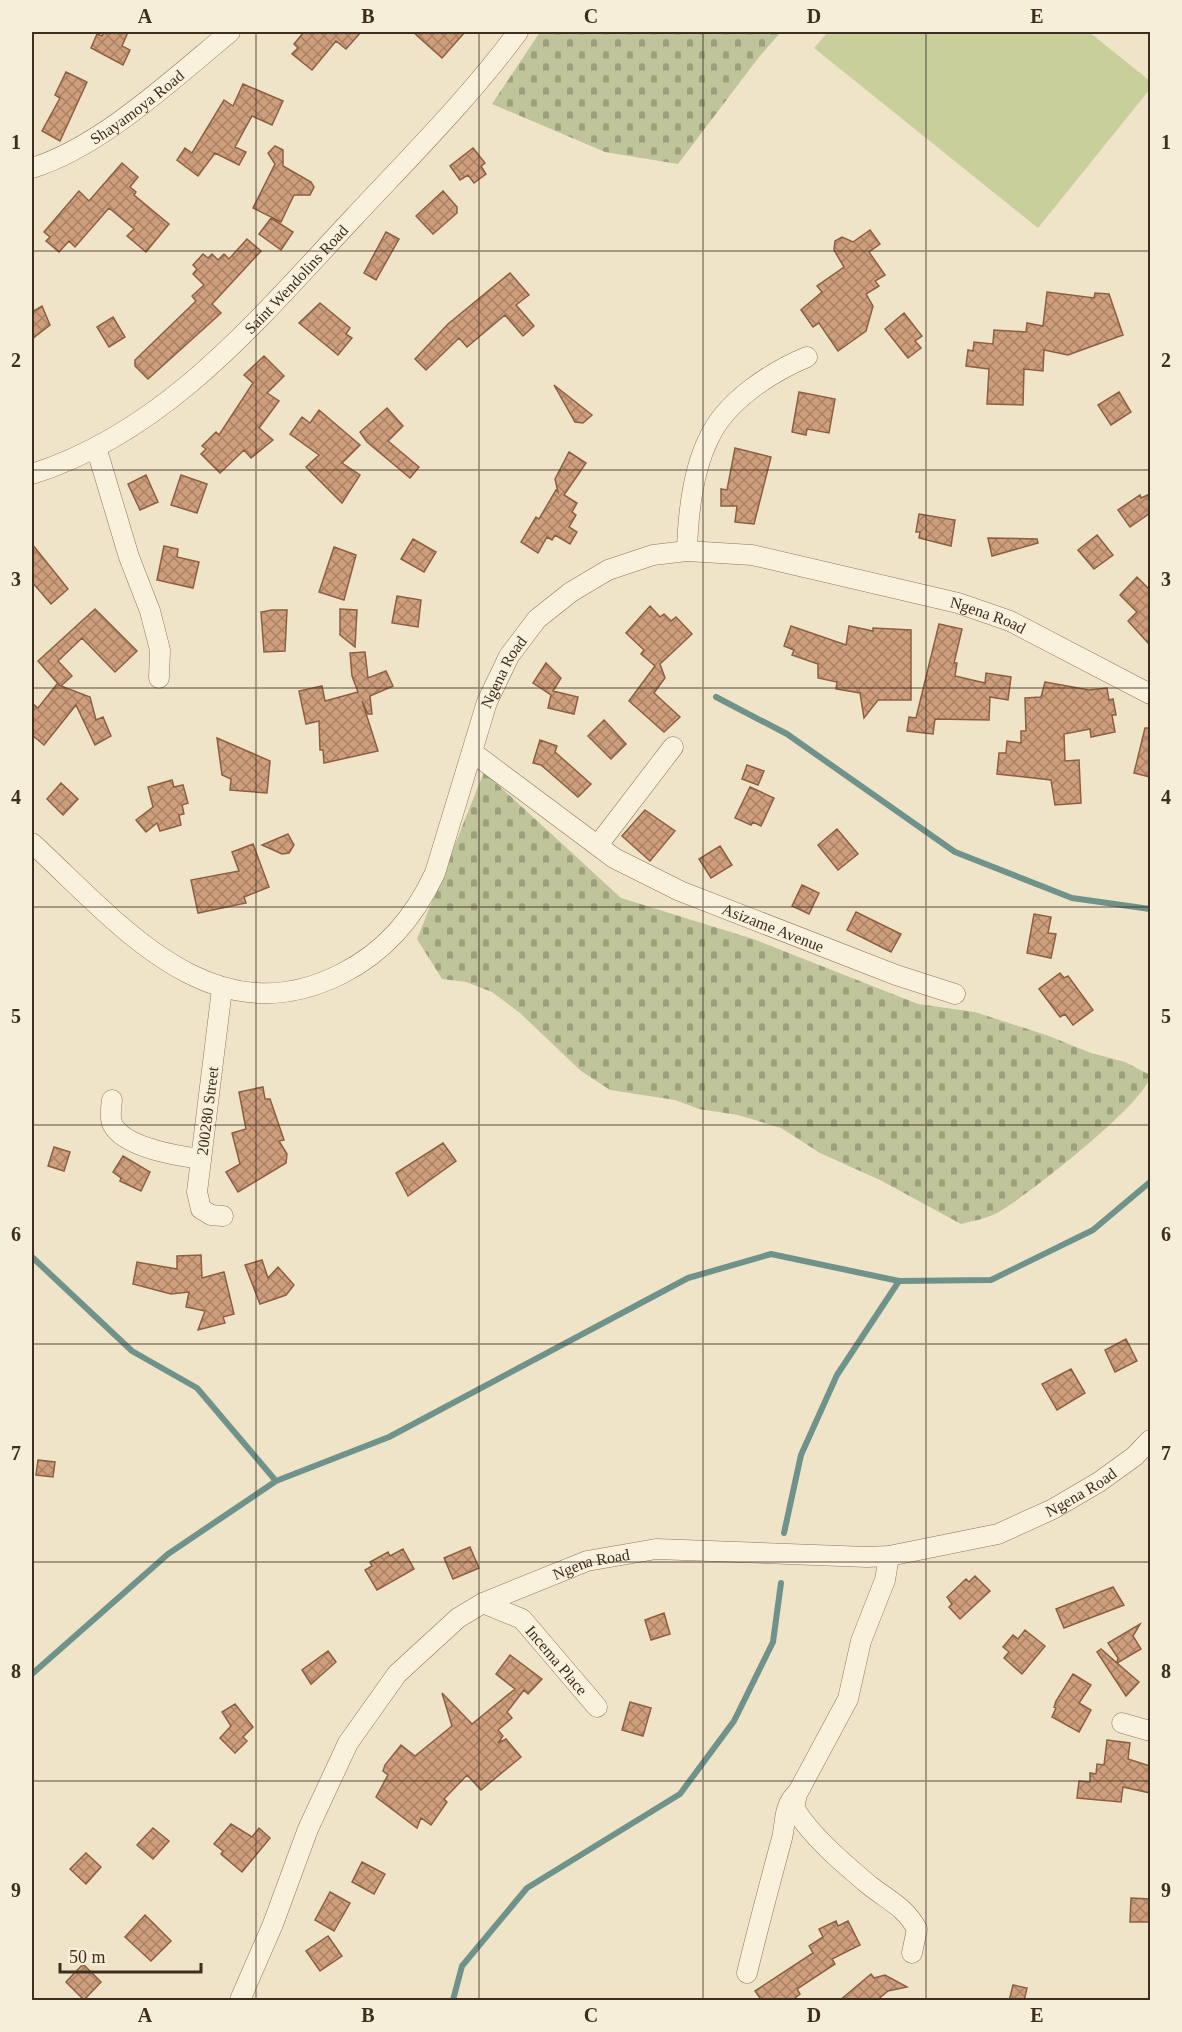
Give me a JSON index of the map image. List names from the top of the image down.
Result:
{
  "streets": {
    "street": [
      "Shayamoya Road",
      "Saint Wendolins Road",
      "Ngena Road",
      "Asizame Avenue",
      "200280 Street",
      "Incema Place"
    ]
  },
  "crossings": [
    ["Ngena Road", "Asizame Avenue"],
    ["Ngena Road", "200280 Street"],
    ["Ngena Road", "Incema Place"]
  ],
  "scale_bar": "50 m",
  "grid": {
    "columns": [
      "A",
      "B",
      "C",
      "D",
      "E"
    ],
    "rows": [
      "1",
      "2",
      "3",
      "4",
      "5",
      "6",
      "7",
      "8",
      "9"
    ]
  }
}
